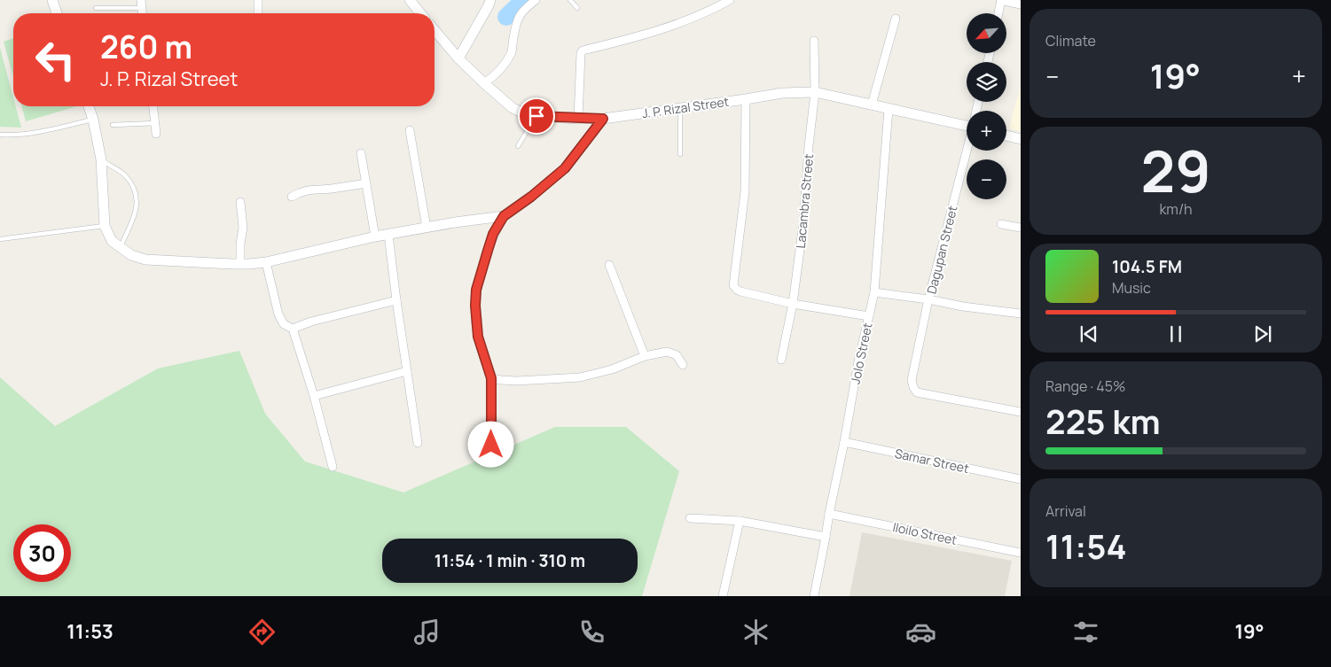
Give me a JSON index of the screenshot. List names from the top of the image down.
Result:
{
  "streets": {
    "street": [
      "J. P. Rizal Street",
      "Lacambra Street",
      "Dagupan Street",
      "Jolo Street",
      "Samar Street",
      "Iloilo Street"
    ]
  },
  "crossings": [
    ["J. P. Rizal Street", "Lacambra Street"],
    ["J. P. Rizal Street", "Jolo Street"],
    ["Jolo Street", "Samar Street"],
    ["Jolo Street", "Iloilo Street"]
  ],
  "north": "bottom left",
  "page": {
    "tile": [
      "Climate",
      ["29", "km/h"],
      ["Range · 45%", "225 km"],
      ["Arrival", "11:54"]
    ],
    "map_buttons": ["+", "−"],
    "turn": ["260 m", "J. P. Rizal Street"],
    "heat": ["−", "19°", "+"],
    "song": ["104.5 FM", "Music"],
    "limit": "30",
    "trip": "11:54 · 1 min · 310 m",
    "tabs": ["11:53", "19°"]
  }
}
